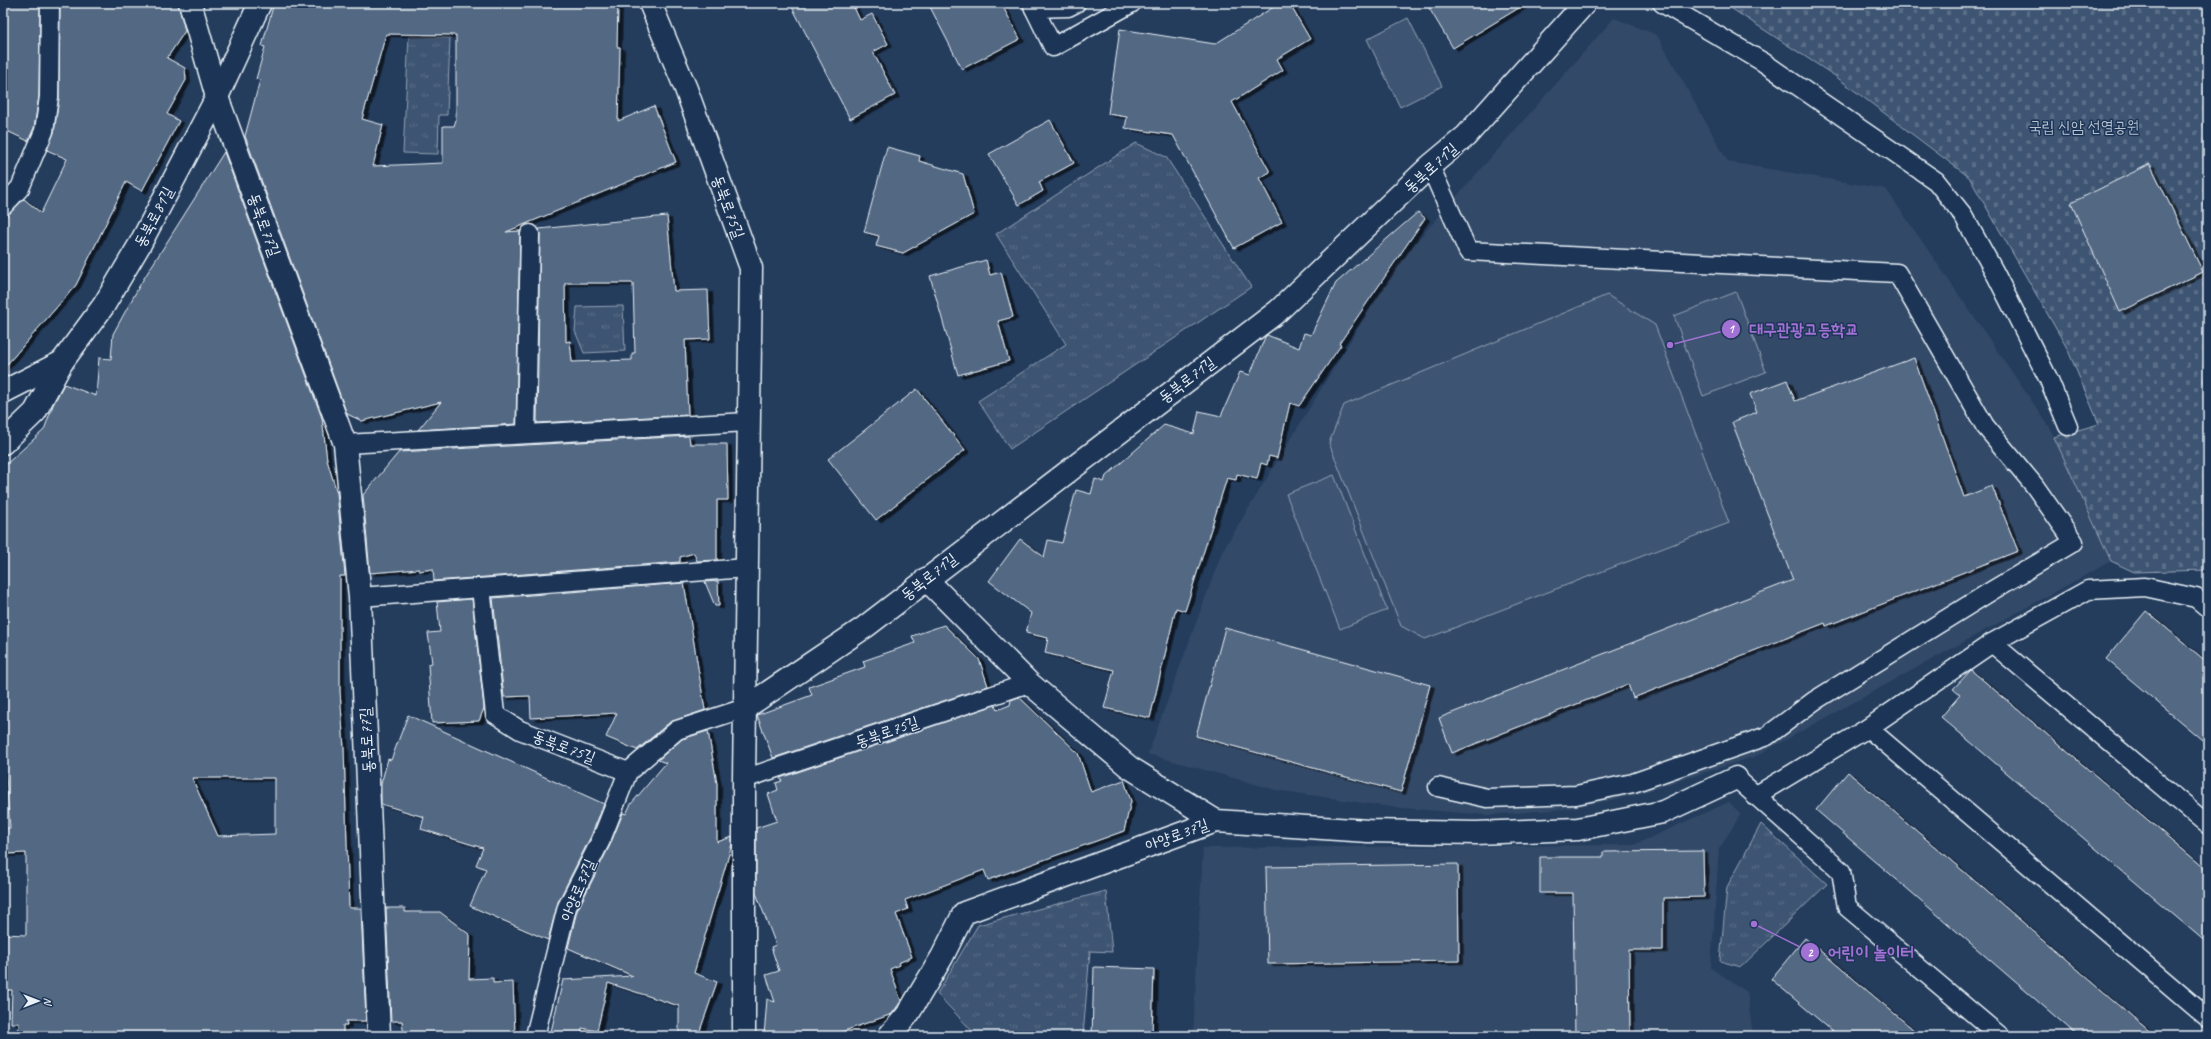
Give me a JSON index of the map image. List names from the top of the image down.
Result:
{
  "streets": {
    "street": [
      "동북로71길",
      "동북로75길",
      "동북로81길",
      "동북로77길",
      "아양로37길"
    ]
  },
  "crossings": [
    ["동북로71길", "동북로75길"],
    ["동북로71길", "아양로37길"],
    ["동북로75길", "아양로37길"],
    ["동북로81길", "동북로77길"]
  ],
  "parks": ["국립 신암 선열공원"],
  "places": ["대구관광고등학교", "어린이 놀이터"],
  "north": "right"
}
